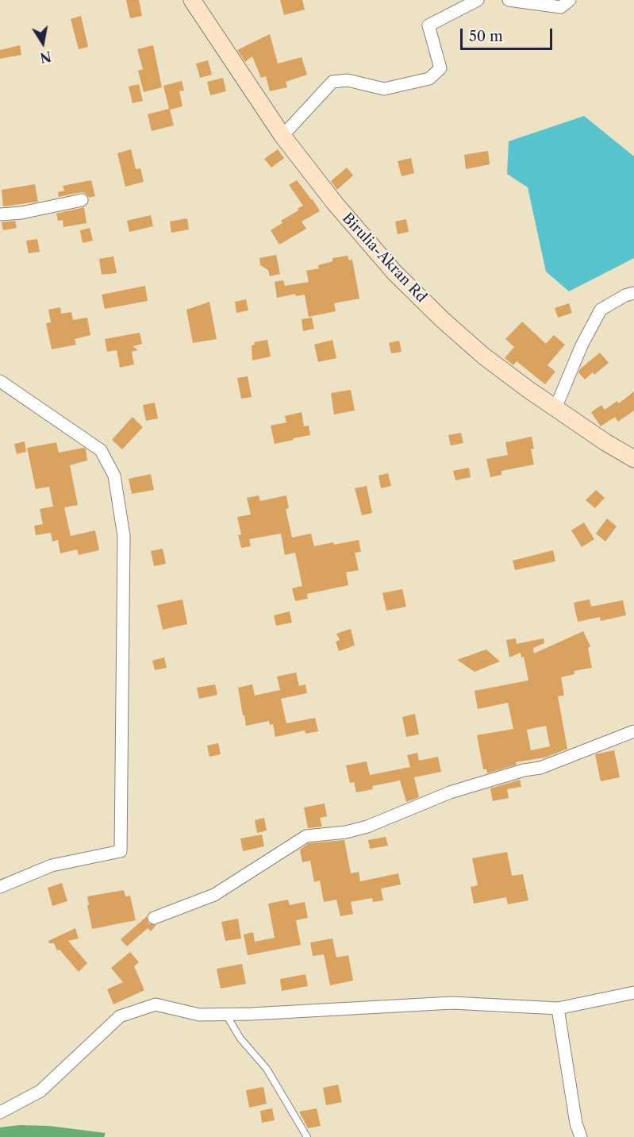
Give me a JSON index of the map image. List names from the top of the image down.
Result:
{
  "streets": {
    "street": ["Birulia-Akran Rd"]
  },
  "scale_bar": "50 m",
  "north": "bottom"
}
